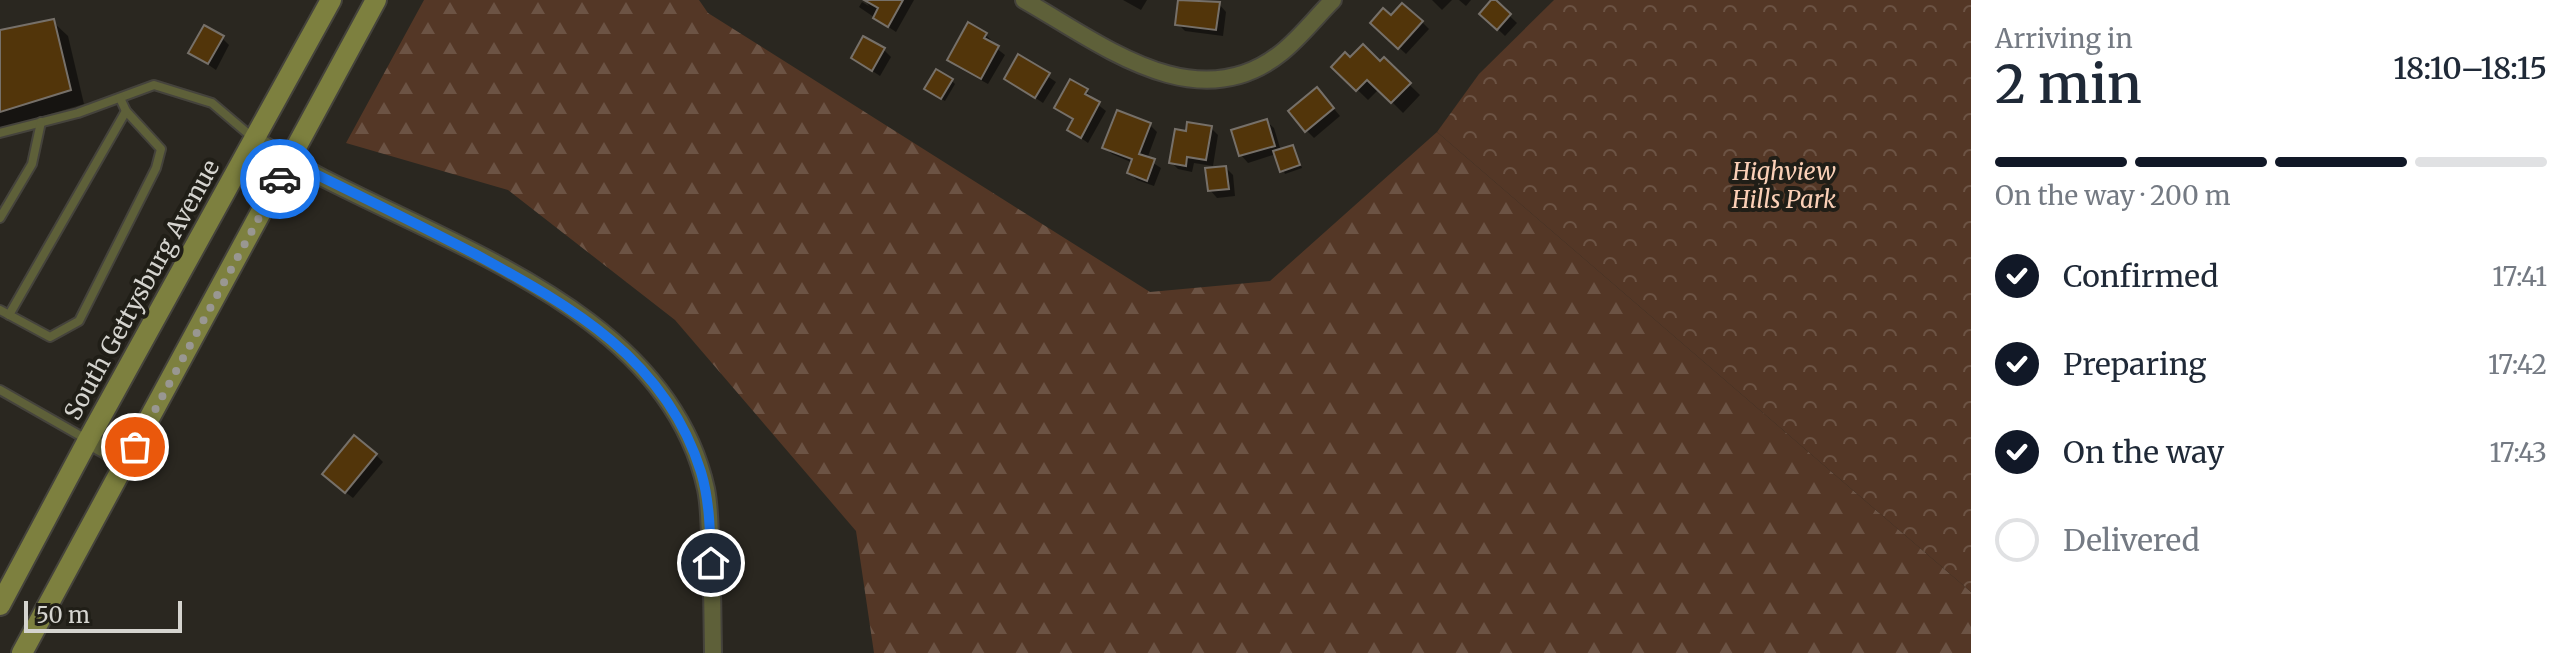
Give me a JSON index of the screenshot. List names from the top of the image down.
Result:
{
  "streets": {
    "main road": ["South Gettysburg Avenue"]
  },
  "parks": ["Highview Hills Park"],
  "scale_bar": "50 m",
  "page": {
    "heading": ["2 min", "Arriving in", "18:10–18:15"],
    "bar": "On the way · 200 m",
    "list": [
      ["Confirmed", "17:41"],
      ["Preparing", "17:42"],
      ["On the way", "17:43"],
      "Delivered"
    ],
    "scale": "50 m"
  }
}
